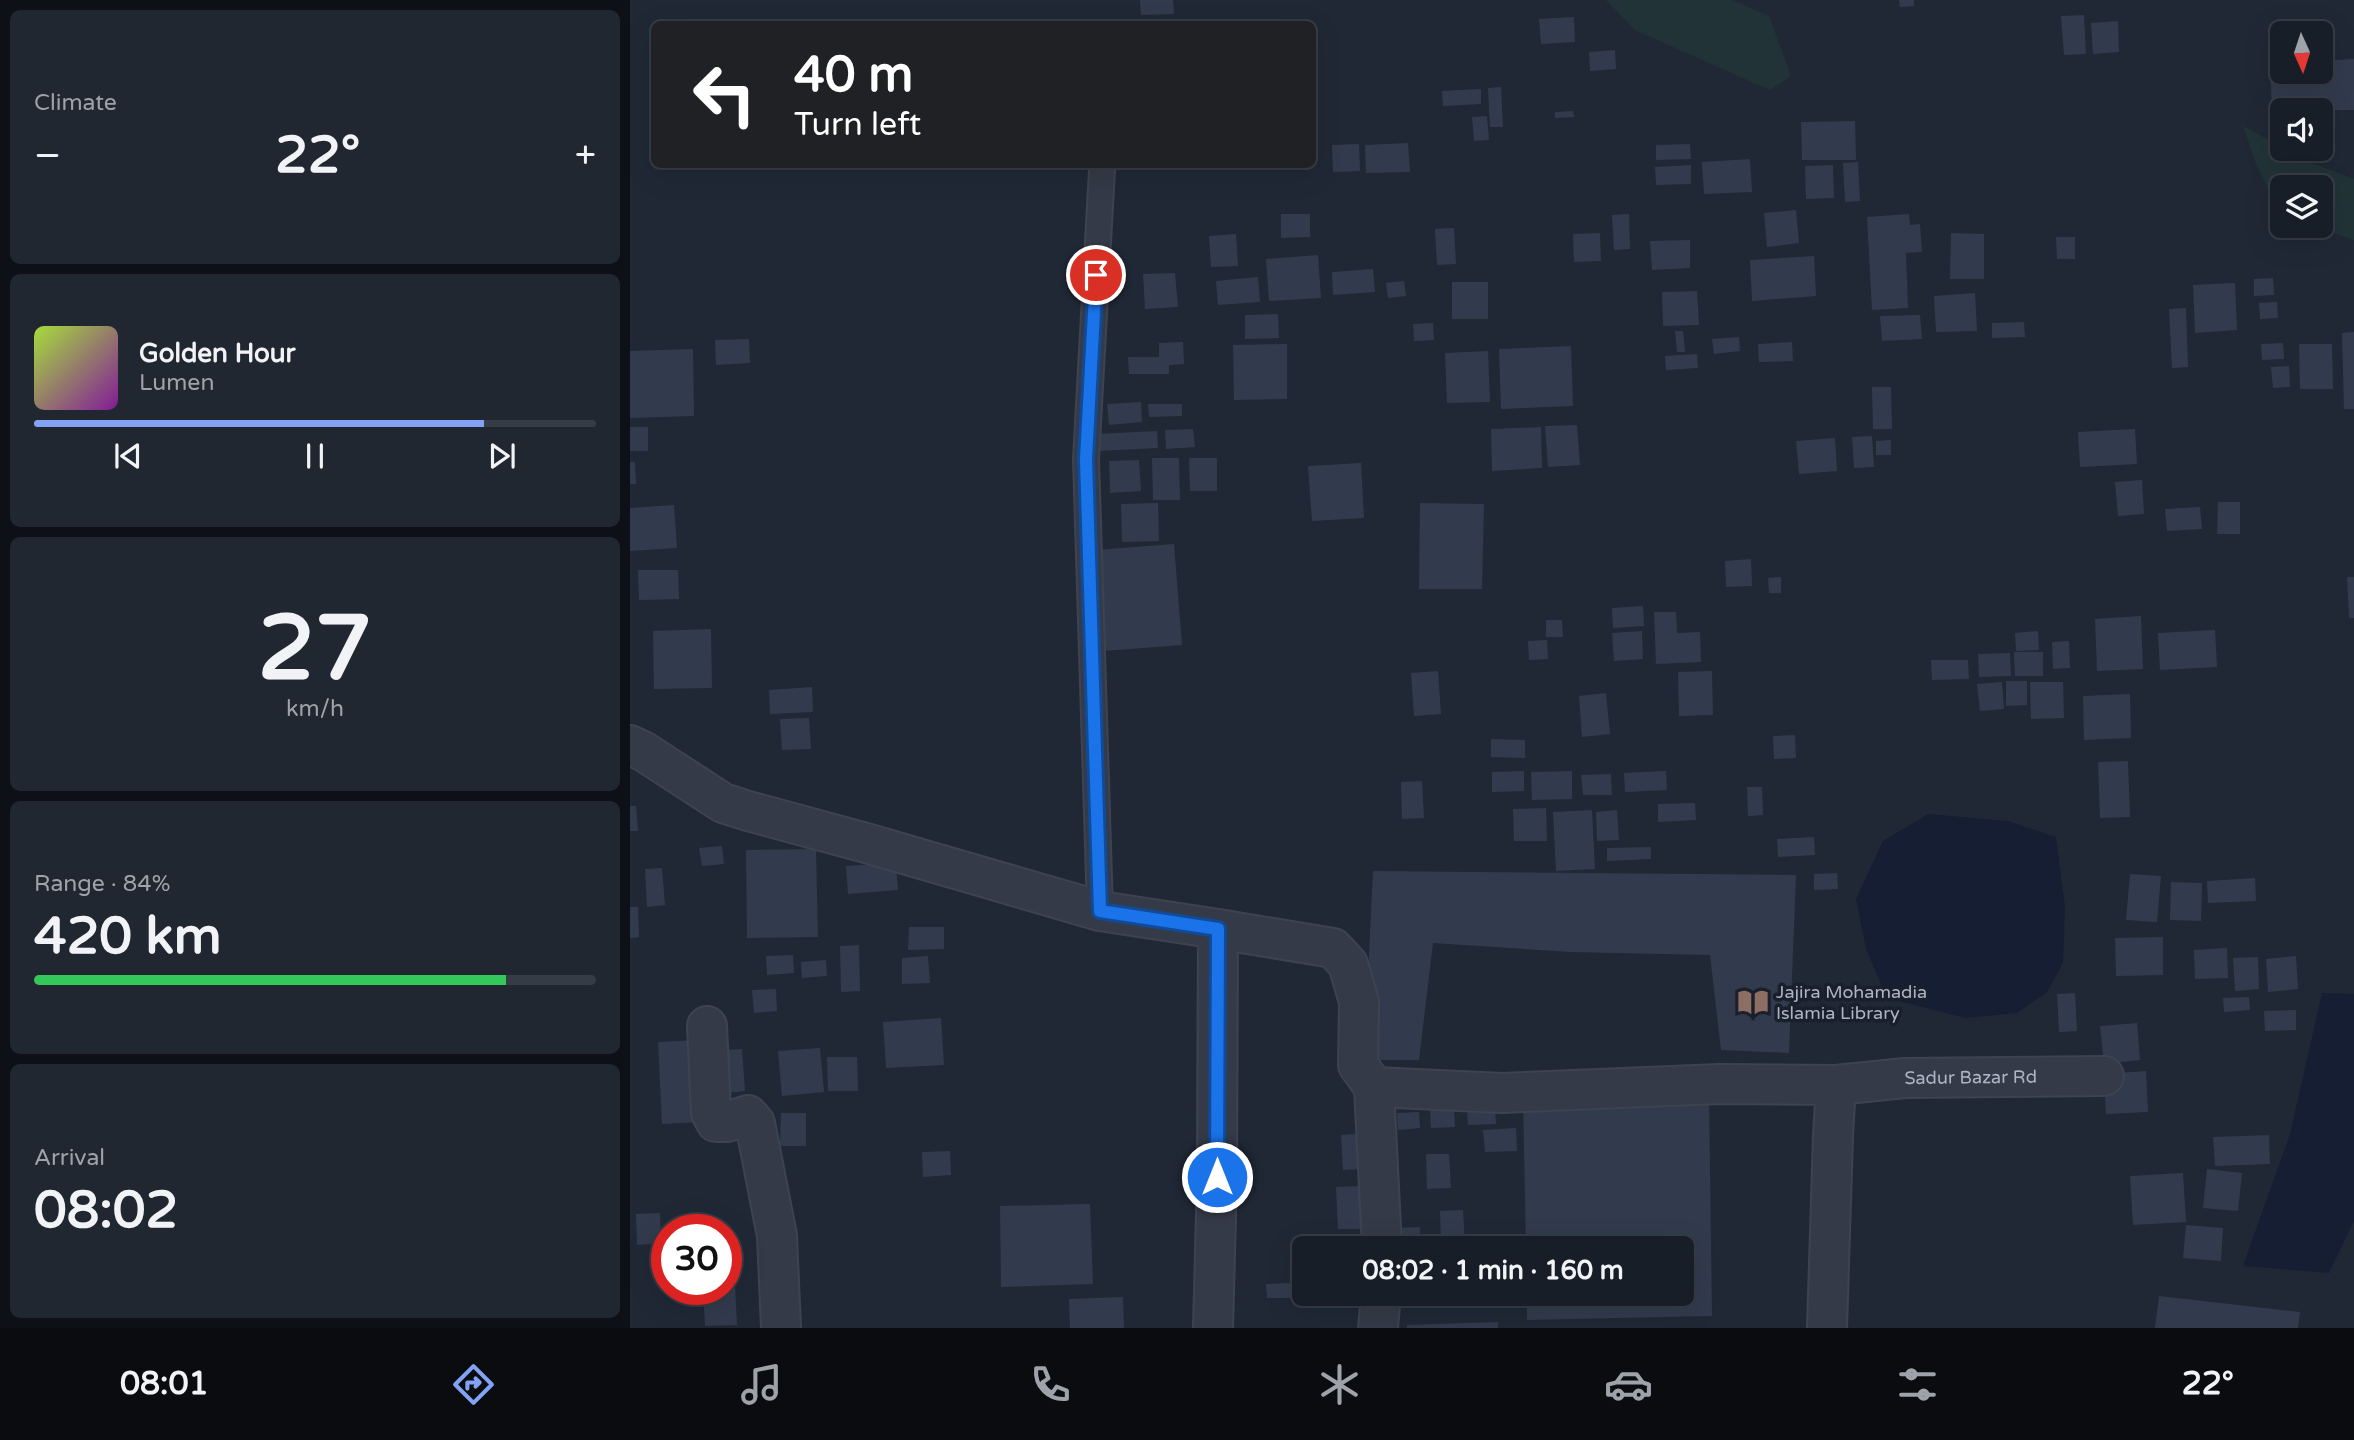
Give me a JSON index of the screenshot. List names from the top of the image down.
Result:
{
  "streets": {
    "street": ["Sadur Bazar Rd"]
  },
  "places": {
    "library": ["Jajira Mohamadia Islamia Library"]
  },
  "north": "bottom",
  "page": {
    "tile": [
      "Climate",
      ["27", "km/h"],
      ["Range · 84%", "420 km"],
      ["Arrival", "08:02"]
    ],
    "turn": ["40 m", "Turn left"],
    "heat": ["−", "22°", "+"],
    "song": ["Golden Hour", "Lumen"],
    "limit": "30",
    "trip": "08:02 · 1 min · 160 m",
    "tabs": ["08:01", "22°"]
  }
}
